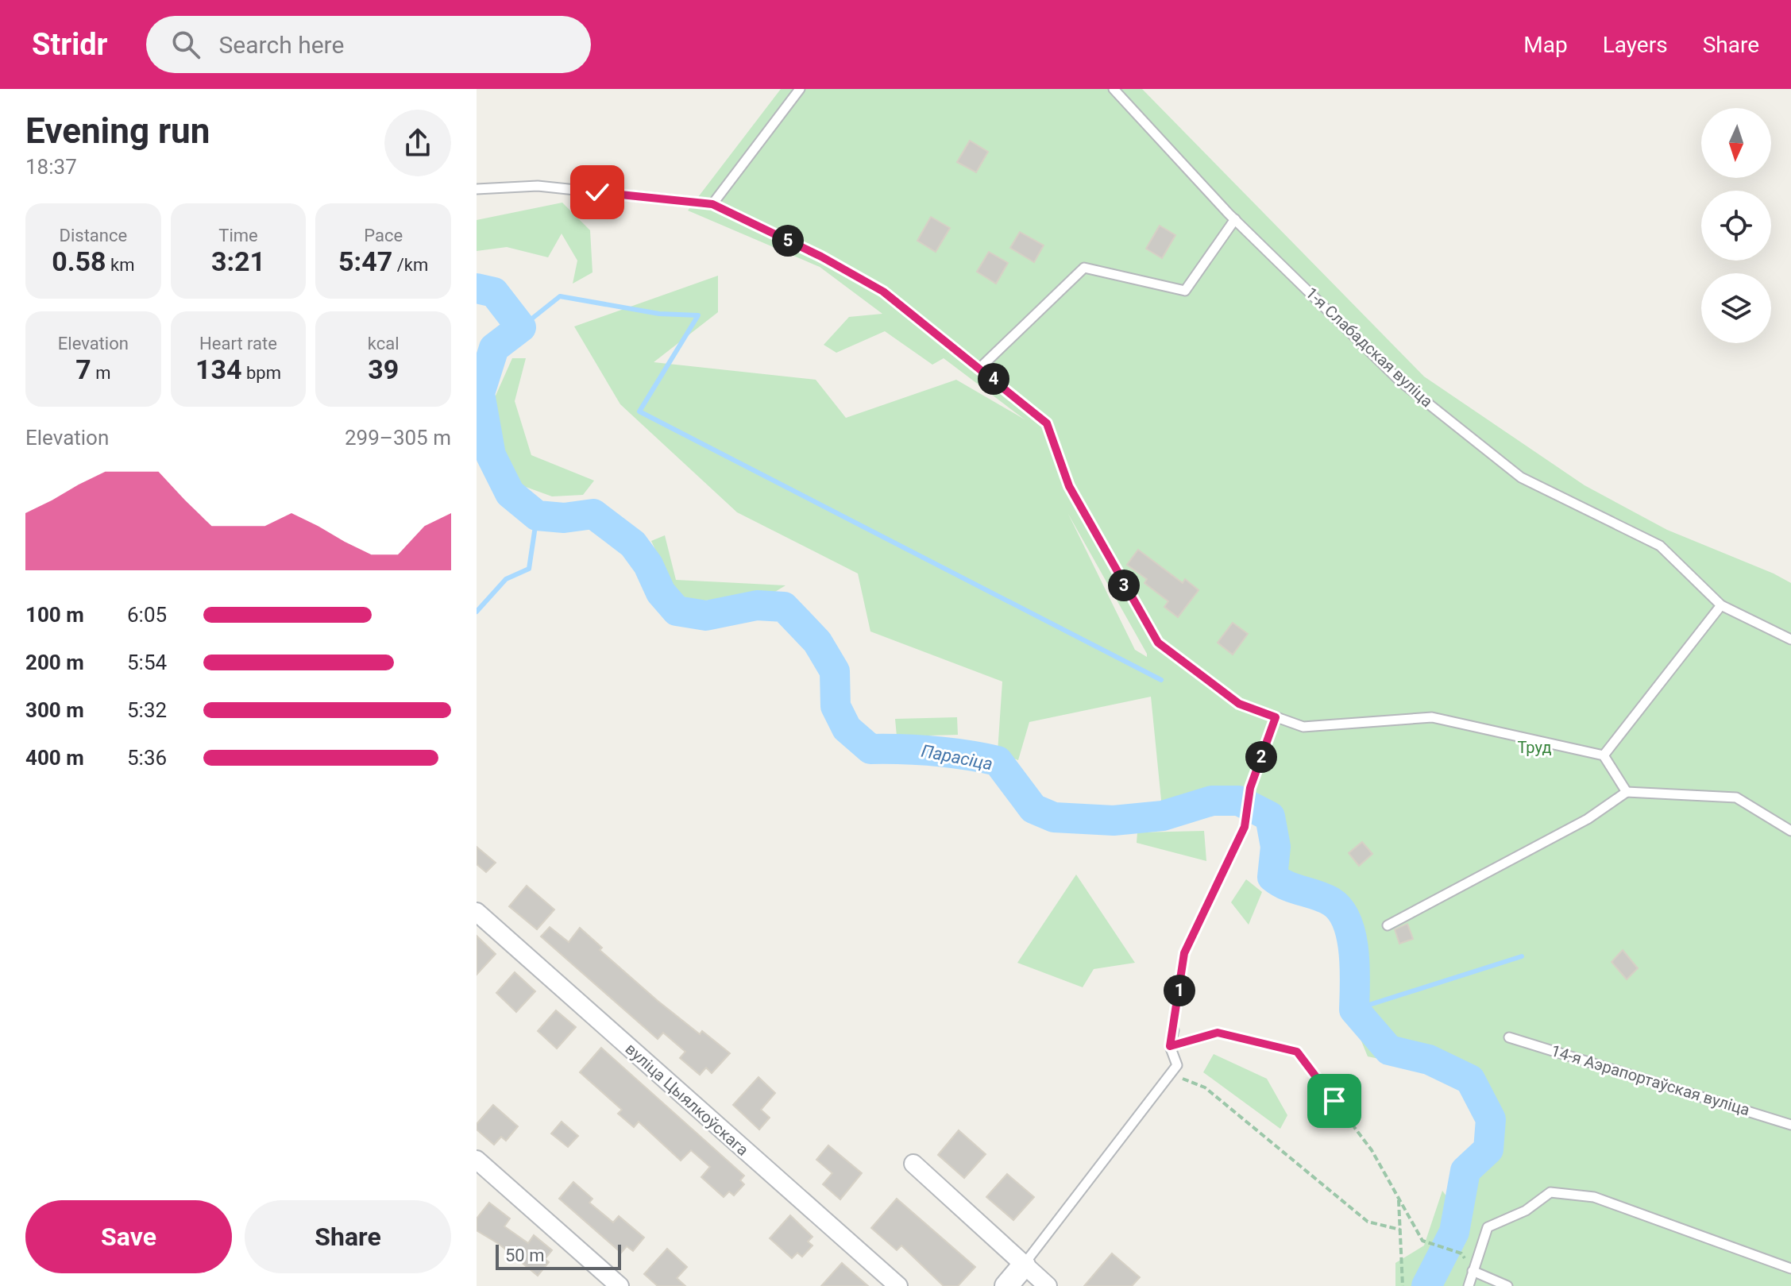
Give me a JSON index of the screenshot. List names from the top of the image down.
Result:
{
  "streets": {
    "street": ["вуліца Цыялкоўскага"],
    "lane": ["1-я Слабадская вуліца", "14-я Аэрапортаўская вуліца"]
  },
  "water": ["Парасіца"],
  "parks": ["Труд"],
  "scale_bar": "50 m",
  "north": "bottom",
  "page": {
    "header": "Stridr",
    "search": "Search here",
    "nav": ["Map", "Layers", "Share"],
    "heading": ["Evening run", "18:37"],
    "stats": [
      ["Distance", "0.58 km"],
      ["Time", "3:21"],
      ["Pace", "5:47 /km"],
      ["Elevation", "7 m"],
      ["Heart rate", "134 bpm"],
      ["kcal", "39"]
    ],
    "pins": [
      "5",
      "4",
      "3",
      "2",
      "1"
    ],
    "chart": ["Elevation", "299–305 m"],
    "list": [
      {
        "name": "100 m",
        "note": "6:05"
      },
      {
        "name": "200 m",
        "note": "5:54"
      },
      {
        "name": "300 m",
        "note": "5:32"
      },
      {
        "name": "400 m",
        "note": "5:36"
      }
    ],
    "buttons": ["Save", "Share"],
    "scale": "50 m"
  }
}
